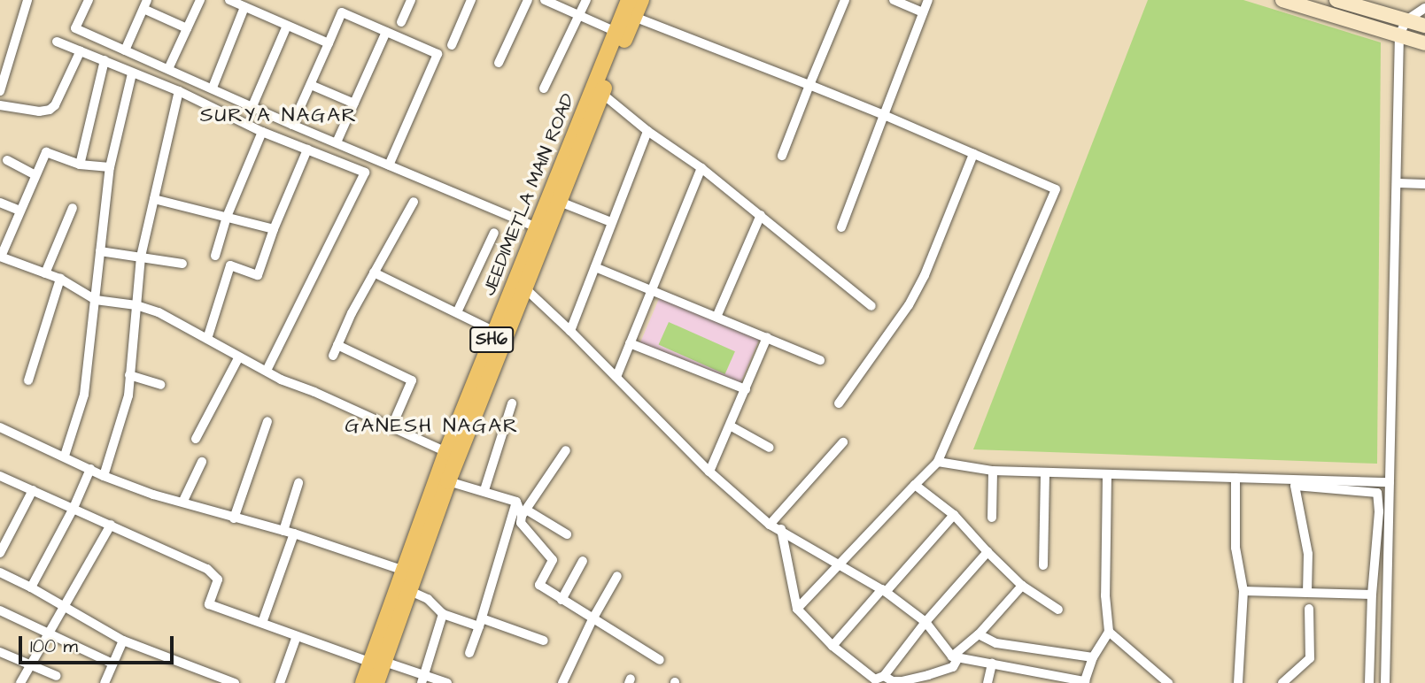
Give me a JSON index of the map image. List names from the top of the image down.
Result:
{
  "streets": {
    "main road": ["JEEDIMETLA MAIN ROAD", "SH6"]
  },
  "districts": ["SURYA NAGAR", "GANESH NAGAR"],
  "scale_bar": "100 m"
}
